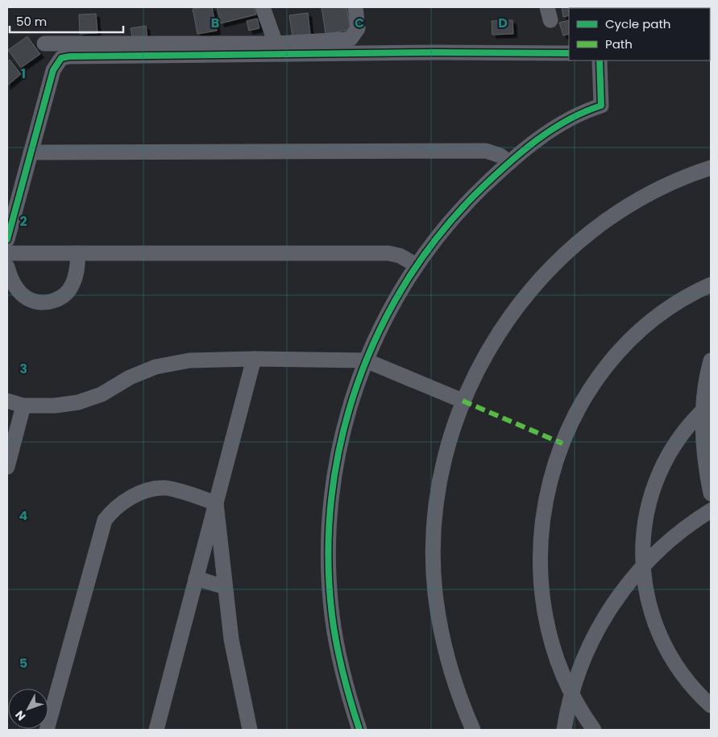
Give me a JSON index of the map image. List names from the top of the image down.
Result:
{
  "legend": ["Cycle path", "Path"],
  "scale_bar": "50 m",
  "north": "bottom left",
  "grid": {
    "columns": ["B", "C", "D"],
    "rows": [
      "1",
      "2",
      "3",
      "4",
      "5"
    ]
  }
}
